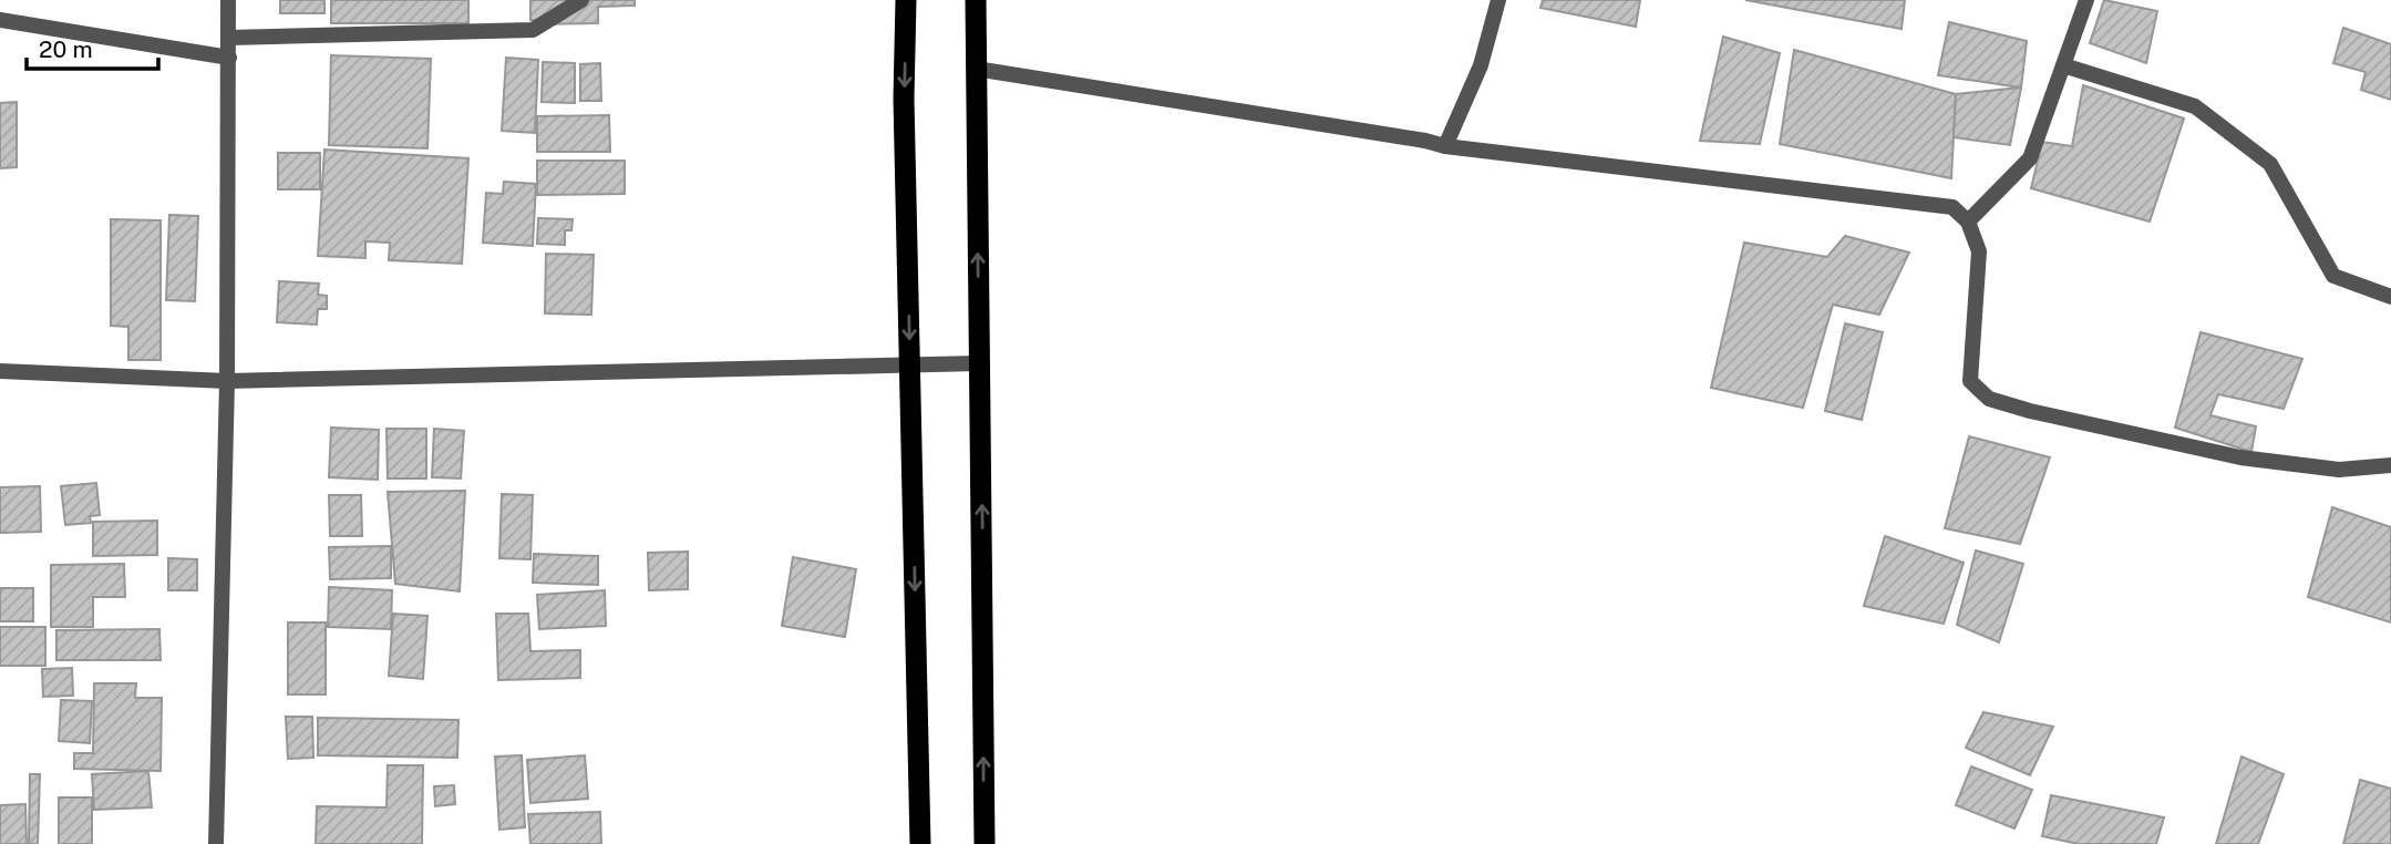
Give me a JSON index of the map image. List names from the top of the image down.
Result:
{
  "scale_bar": "20 m"
}
